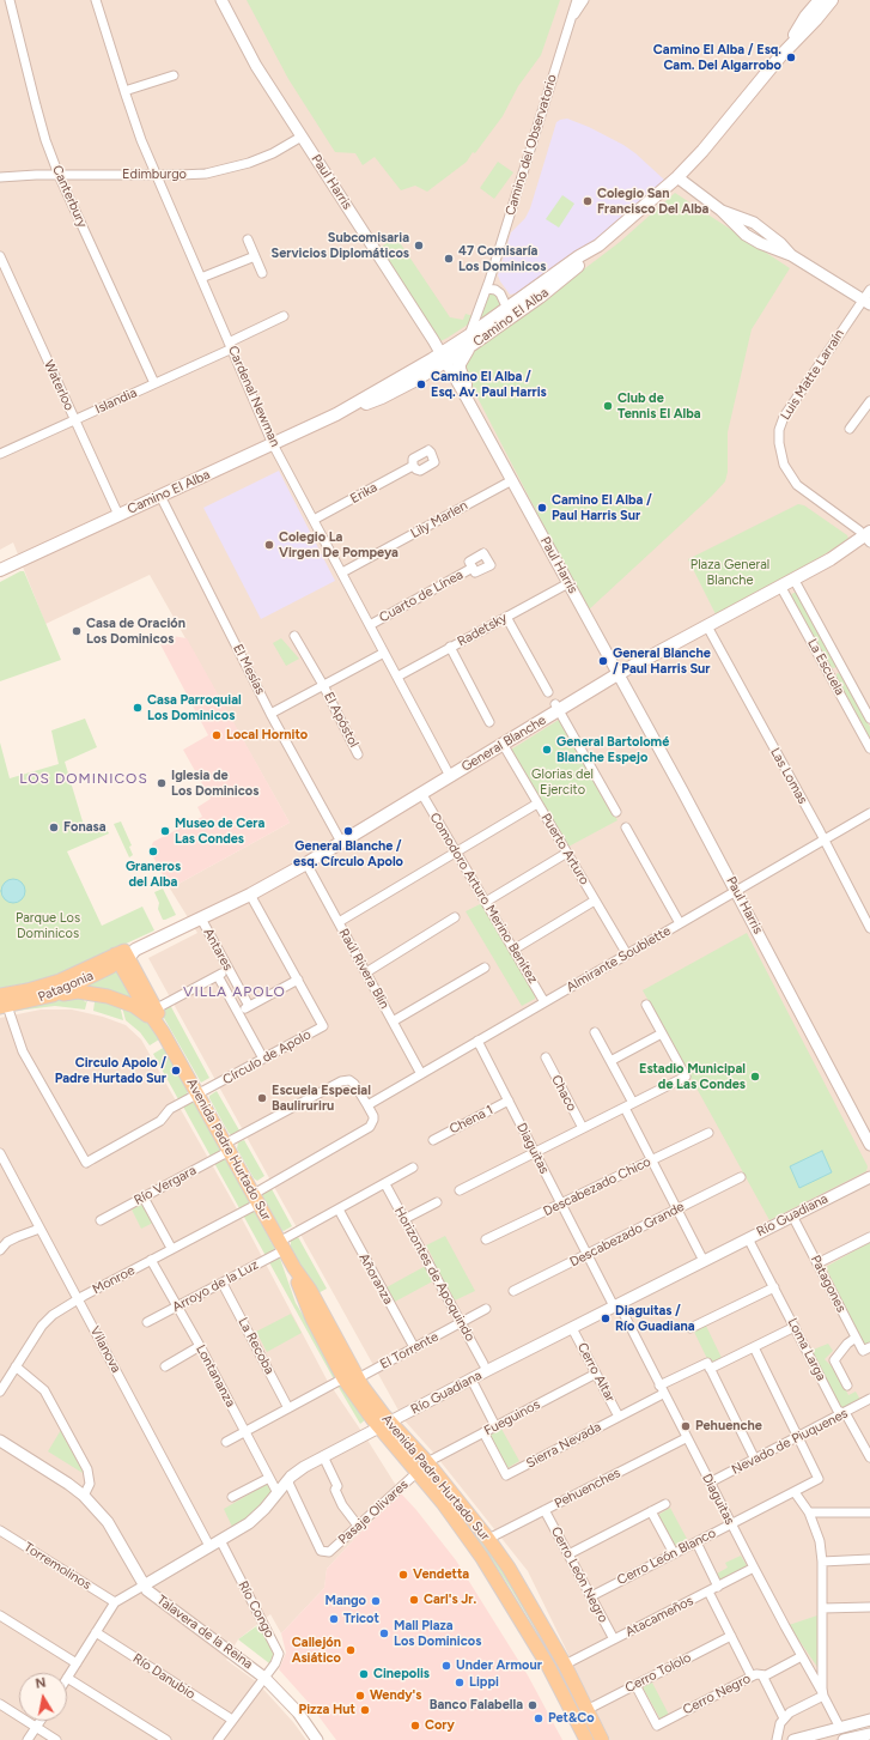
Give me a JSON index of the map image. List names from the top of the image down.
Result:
{
  "streets": {
    "main road": [
      "Camino El Alba",
      "General Blanche",
      "Patagonia",
      "Avenida Padre Hurtado Sur"
    ],
    "street": [
      "Camino del Observatorio",
      "Edimburgo",
      "Paul Harris",
      "Canterbury",
      "Luis Matte Larraín",
      "Waterloo",
      "Cardenal Newman",
      "Islandia",
      "Erika",
      "Lily Marlen",
      "Cuarto de Línea",
      "Radetsky",
      "La Escuela",
      "El Mesías",
      "El Apóstol",
      "Las Lomas",
      "Puerto Arturo",
      "Comodoro Arturo Merino Benitez",
      "Antares",
      "Almirante Soublette",
      "Raúl Rivera Blin",
      "Círculo de Apolo",
      "Chaco",
      "Chena 1",
      "Diaguitas",
      "Río Vergara",
      "Descabezado Chico",
      "Río Guadiana",
      "Descabezado Grande",
      "Horizontes de Apoquindo",
      "Añoranza",
      "Monroe",
      "Patagones",
      "Arroyo de la Luz",
      "La Recoba",
      "Vilanova",
      "Loma Larga",
      "El Torrente",
      "Cerro Altar",
      "Lontananza",
      "Fueguinos",
      "Nevado de Piuquenes",
      "Sierra Nevada",
      "Pehuenches",
      "Pasaje Olivares",
      "Cerro León Blanco",
      "Torremolinos",
      "Cerro León Negro",
      "Río Congo",
      "Atacameños",
      "Talavera de la Reina",
      "Cerro Tololo",
      "Río Danubio",
      "Cerro Negro"
    ]
  },
  "crossings": [
    ["Camino del Observatorio", "Camino El Alba"],
    ["Edimburgo", "Paul Harris"],
    ["Edimburgo", "Canterbury"],
    ["Edimburgo", "Cardenal Newman"],
    ["Paul Harris", "Camino El Alba"],
    ["Paul Harris", "Lily Marlen"],
    ["Paul Harris", "Radetsky"],
    ["Paul Harris", "General Blanche"],
    ["Paul Harris", "Almirante Soublette"],
    ["Canterbury", "Islandia"],
    ["Camino El Alba", "Waterloo"],
    ["Camino El Alba", "Cardenal Newman"],
    ["Camino El Alba", "El Mesías"],
    ["Luis Matte Larraín", "General Blanche"],
    ["Waterloo", "Islandia"],
    ["Cardenal Newman", "Islandia"],
    ["Cardenal Newman", "Erika"],
    ["Cardenal Newman", "Lily Marlen"],
    ["Cardenal Newman", "Cuarto de Línea"],
    ["Cardenal Newman", "Radetsky"],
    ["Cardenal Newman", "El Apóstol"],
    ["Cardenal Newman", "General Blanche"],
    ["La Escuela", "General Blanche"],
    ["El Mesías", "El Apóstol"],
    ["El Mesías", "General Blanche"],
    ["General Blanche", "Las Lomas"],
    ["General Blanche", "Puerto Arturo"],
    ["General Blanche", "Comodoro Arturo Merino Benitez"],
    ["General Blanche", "Antares"],
    ["General Blanche", "Raúl Rivera Blin"],
    ["General Blanche", "Patagonia"],
    ["General Blanche", "Círculo de Apolo"],
    ["General Blanche", "Avenida Padre Hurtado Sur"],
    ["Las Lomas", "Almirante Soublette"],
    ["Puerto Arturo", "Almirante Soublette"],
    ["Comodoro Arturo Merino Benitez", "Almirante Soublette"],
    ["Antares", "Círculo de Apolo"],
    ["Almirante Soublette", "Raúl Rivera Blin"],
    ["Almirante Soublette", "Diaguitas"],
    ["Almirante Soublette", "Río Vergara"],
    ["Almirante Soublette", "Monroe"],
    ["Patagonia", "Círculo de Apolo"],
    ["Patagonia", "Avenida Padre Hurtado Sur"],
    ["Círculo de Apolo", "Avenida Padre Hurtado Sur"],
    ["Chena 1", "Diaguitas"],
    ["Diaguitas", "Descabezado Chico"],
    ["Diaguitas", "Río Guadiana"],
    ["Diaguitas", "Descabezado Grande"],
    ["Diaguitas", "Nevado de Piuquenes"],
    ["Diaguitas", "Sierra Nevada"],
    ["Diaguitas", "Pehuenches"],
    ["Diaguitas", "Cerro León Blanco"],
    ["Diaguitas", "Atacameños"],
    ["Diaguitas", "Cerro Negro"],
    ["Avenida Padre Hurtado Sur", "Río Vergara"],
    ["Avenida Padre Hurtado Sur", "Río Guadiana"],
    ["Avenida Padre Hurtado Sur", "Monroe"],
    ["Avenida Padre Hurtado Sur", "Arroyo de la Luz"],
    ["Avenida Padre Hurtado Sur", "El Torrente"],
    ["Avenida Padre Hurtado Sur", "Fueguinos"],
    ["Avenida Padre Hurtado Sur", "Pehuenches"],
    ["Avenida Padre Hurtado Sur", "Pasaje Olivares"],
    ["Avenida Padre Hurtado Sur", "Atacameños"],
    ["Avenida Padre Hurtado Sur", "Cerro Tololo"],
    ["Río Vergara", "Monroe"],
    ["Río Guadiana", "Patagones"],
    ["Río Guadiana", "Vilanova"],
    ["Río Guadiana", "Loma Larga"],
    ["Río Guadiana", "Cerro Altar"],
    ["Río Guadiana", "Lontananza"],
    ["Río Guadiana", "Pasaje Olivares"],
    ["Río Guadiana", "Torremolinos"],
    ["Río Guadiana", "Río Congo"],
    ["Río Guadiana", "Talavera de la Reina"],
    ["Río Guadiana", "Río Danubio"],
    ["Horizontes de Apoquindo", "Arroyo de la Luz"],
    ["Horizontes de Apoquindo", "El Torrente"],
    ["Añoranza", "Arroyo de la Luz"],
    ["Añoranza", "El Torrente"],
    ["Monroe", "Vilanova"],
    ["Monroe", "Lontananza"],
    ["Arroyo de la Luz", "La Recoba"],
    ["Arroyo de la Luz", "Lontananza"],
    ["Loma Larga", "Nevado de Piuquenes"],
    ["Loma Larga", "Sierra Nevada"],
    ["Cerro Altar", "Fueguinos"],
    ["Cerro Altar", "Sierra Nevada"],
    ["Fueguinos", "Sierra Nevada"],
    ["Nevado de Piuquenes", "Cerro León Blanco"],
    ["Pehuenches", "Cerro León Negro"],
    ["Cerro León Blanco", "Cerro León Negro"],
    ["Cerro León Negro", "Atacameños"],
    ["Río Congo", "Talavera de la Reina"],
    ["Río Congo", "Río Danubio"],
    ["Cerro Tololo", "Cerro Negro"]
  ],
  "districts": ["LOS DOMINICOS", "VILLA APOLO"],
  "parks": ["Plaza General Blanche", "Glorias del Ejercito", "Parque Los Dominicos"],
  "places": [
    "Camino El Alba / Esq. Cam. Del Algarrobo",
    "Colegio San Francisco Del Alba",
    "Subcomisaria Servicios Diplomáticos",
    "47 Comisaría Los Dominicos",
    "Camino El Alba / Esq. Av. Paul Harris",
    "Club de Tennis El Alba",
    "Camino El Alba / Paul Harris Sur",
    "Colegio La Virgen De Pompeya",
    "Casa de Oración Los Dominicos",
    "General Blanche / Paul Harris Sur",
    "Casa Parroquial Los Dominicos",
    "Local Hornito",
    "General Bartolomé Blanche Espejo",
    "Iglesia de Los Dominicos",
    "Fonasa",
    "Museo de Cera Las Condes",
    "General Blanche / esq. Círculo Apolo",
    "Graneros del Alba",
    "Circulo Apolo / Padre Hurtado Sur",
    "Estadio Municipal de Las Condes",
    "Escuela Especial Bauliruriru",
    "Diaguitas / Río Guadiana",
    "Pehuenche",
    "Vendetta",
    "Carl's Jr.",
    "Mango",
    "Tricot",
    "Mall Plaza Los Dominicos",
    "Callejón Asiático",
    "Under Armour",
    "Cinepolis",
    "Lippi",
    "Wendy's",
    "Banco Falabella",
    "Pizza Hut",
    "Pet&Co",
    "Cory"
  ],
  "north": "top"
}
